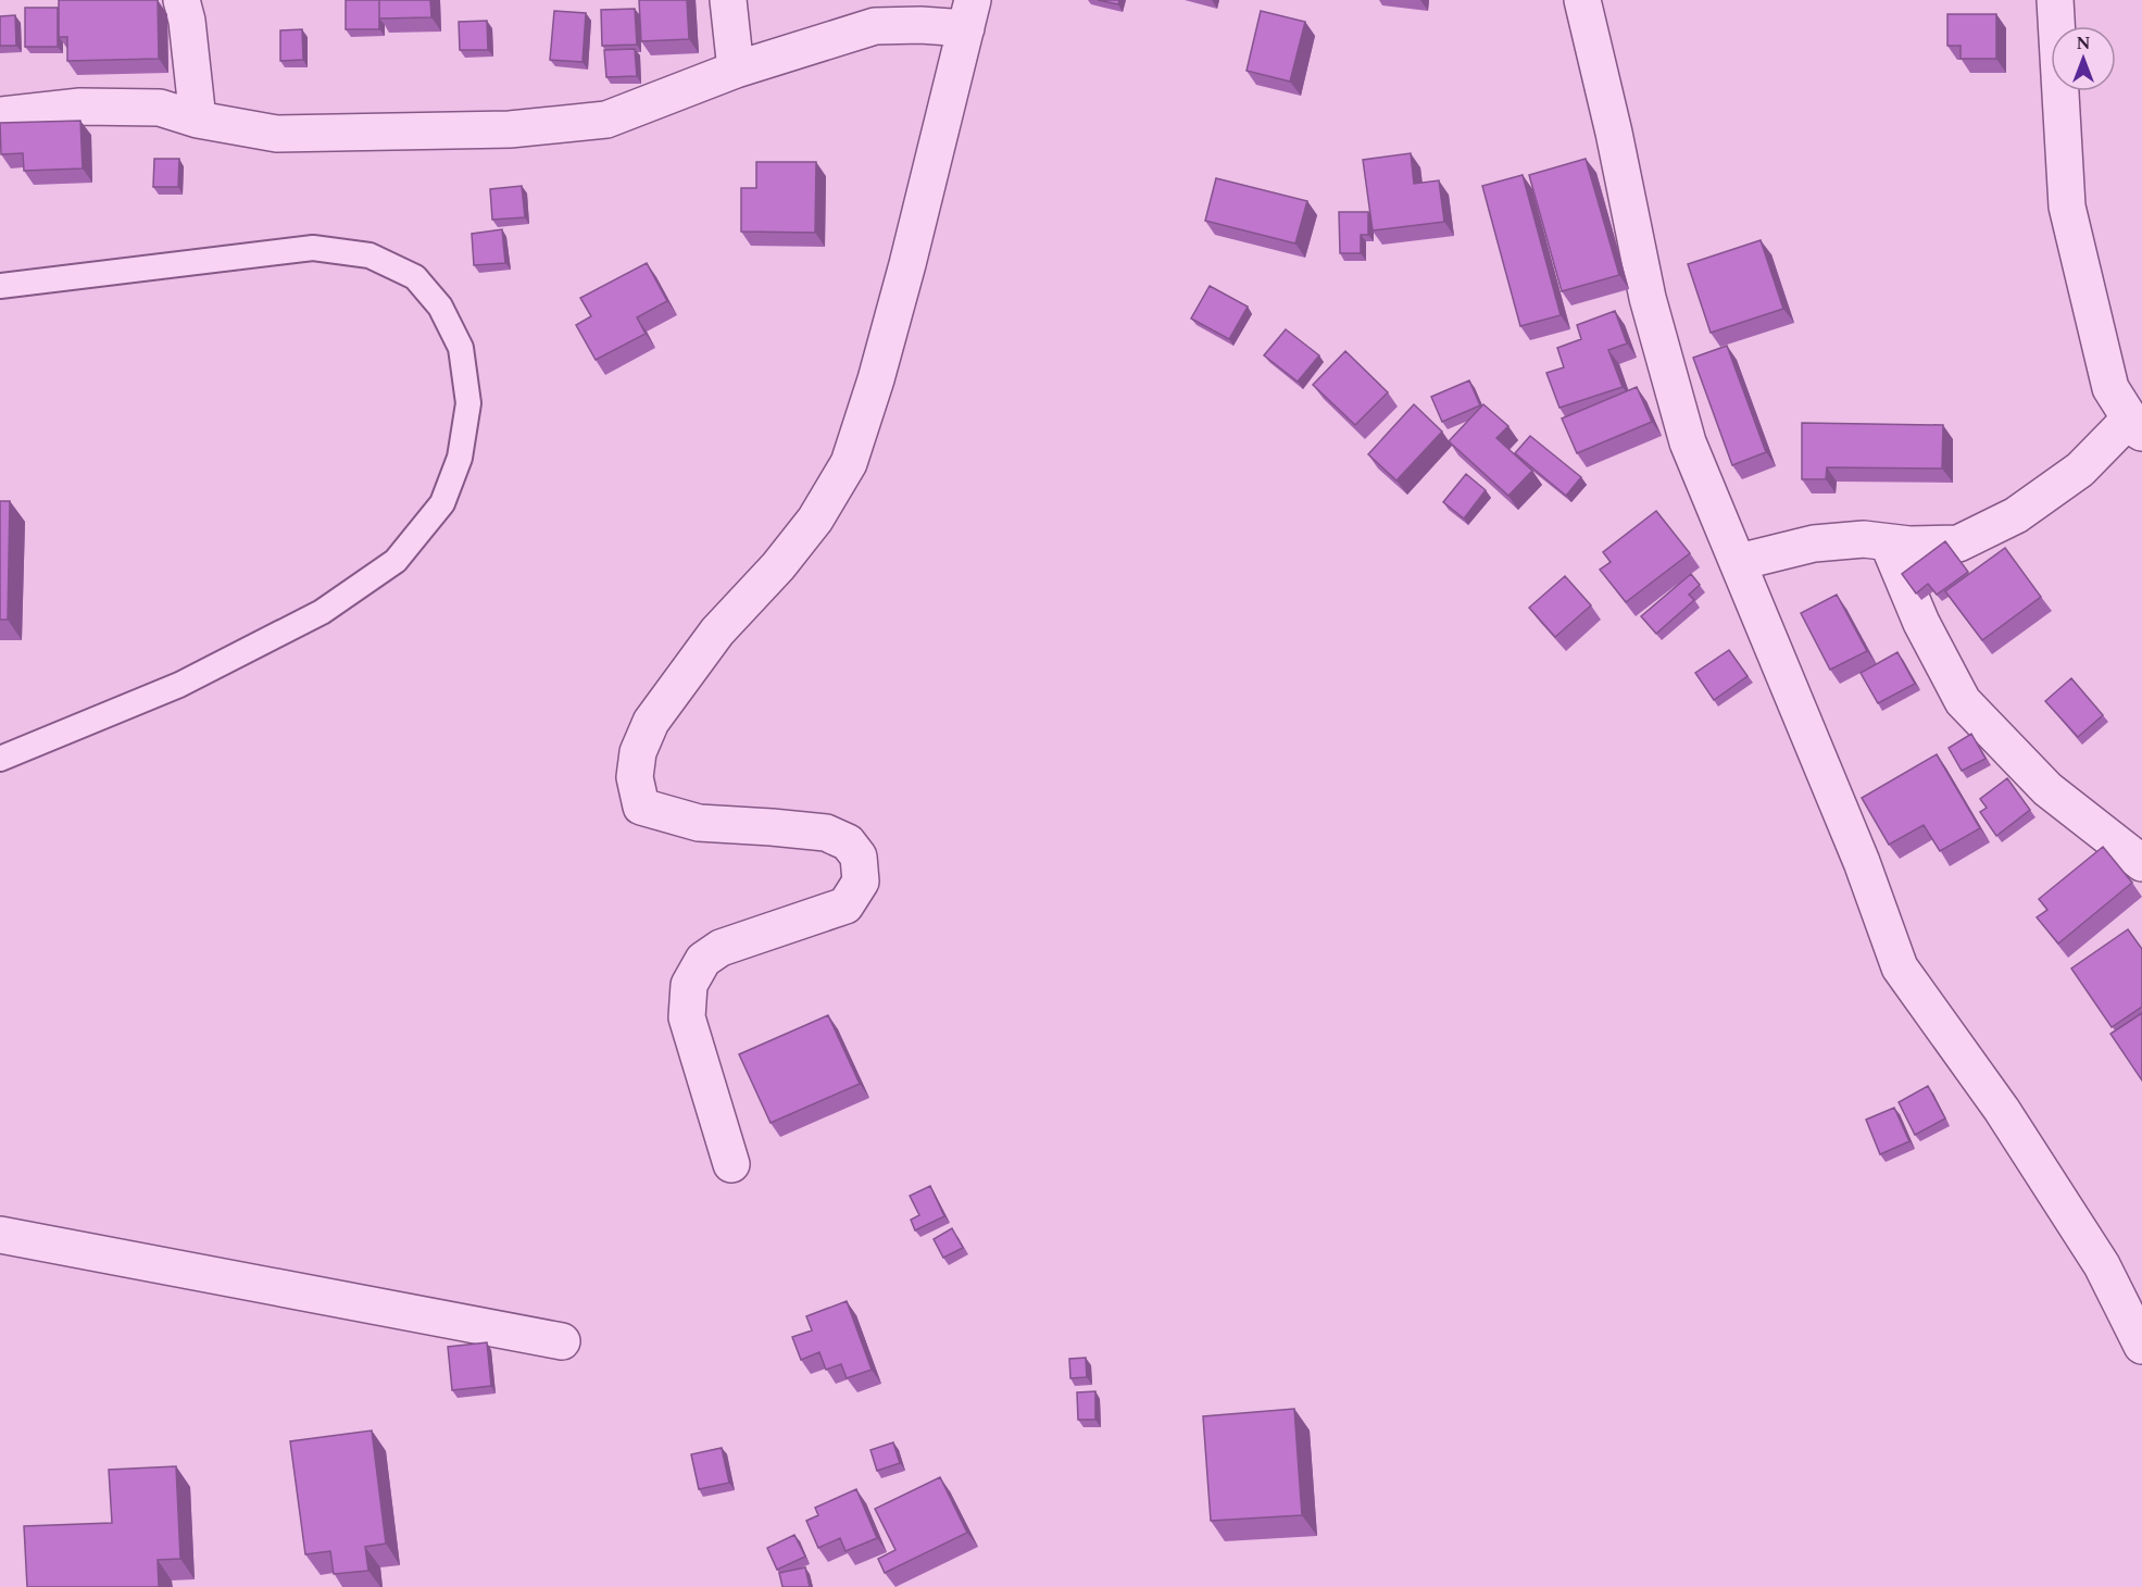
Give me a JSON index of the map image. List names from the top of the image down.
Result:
{
  "north": "top"
}
